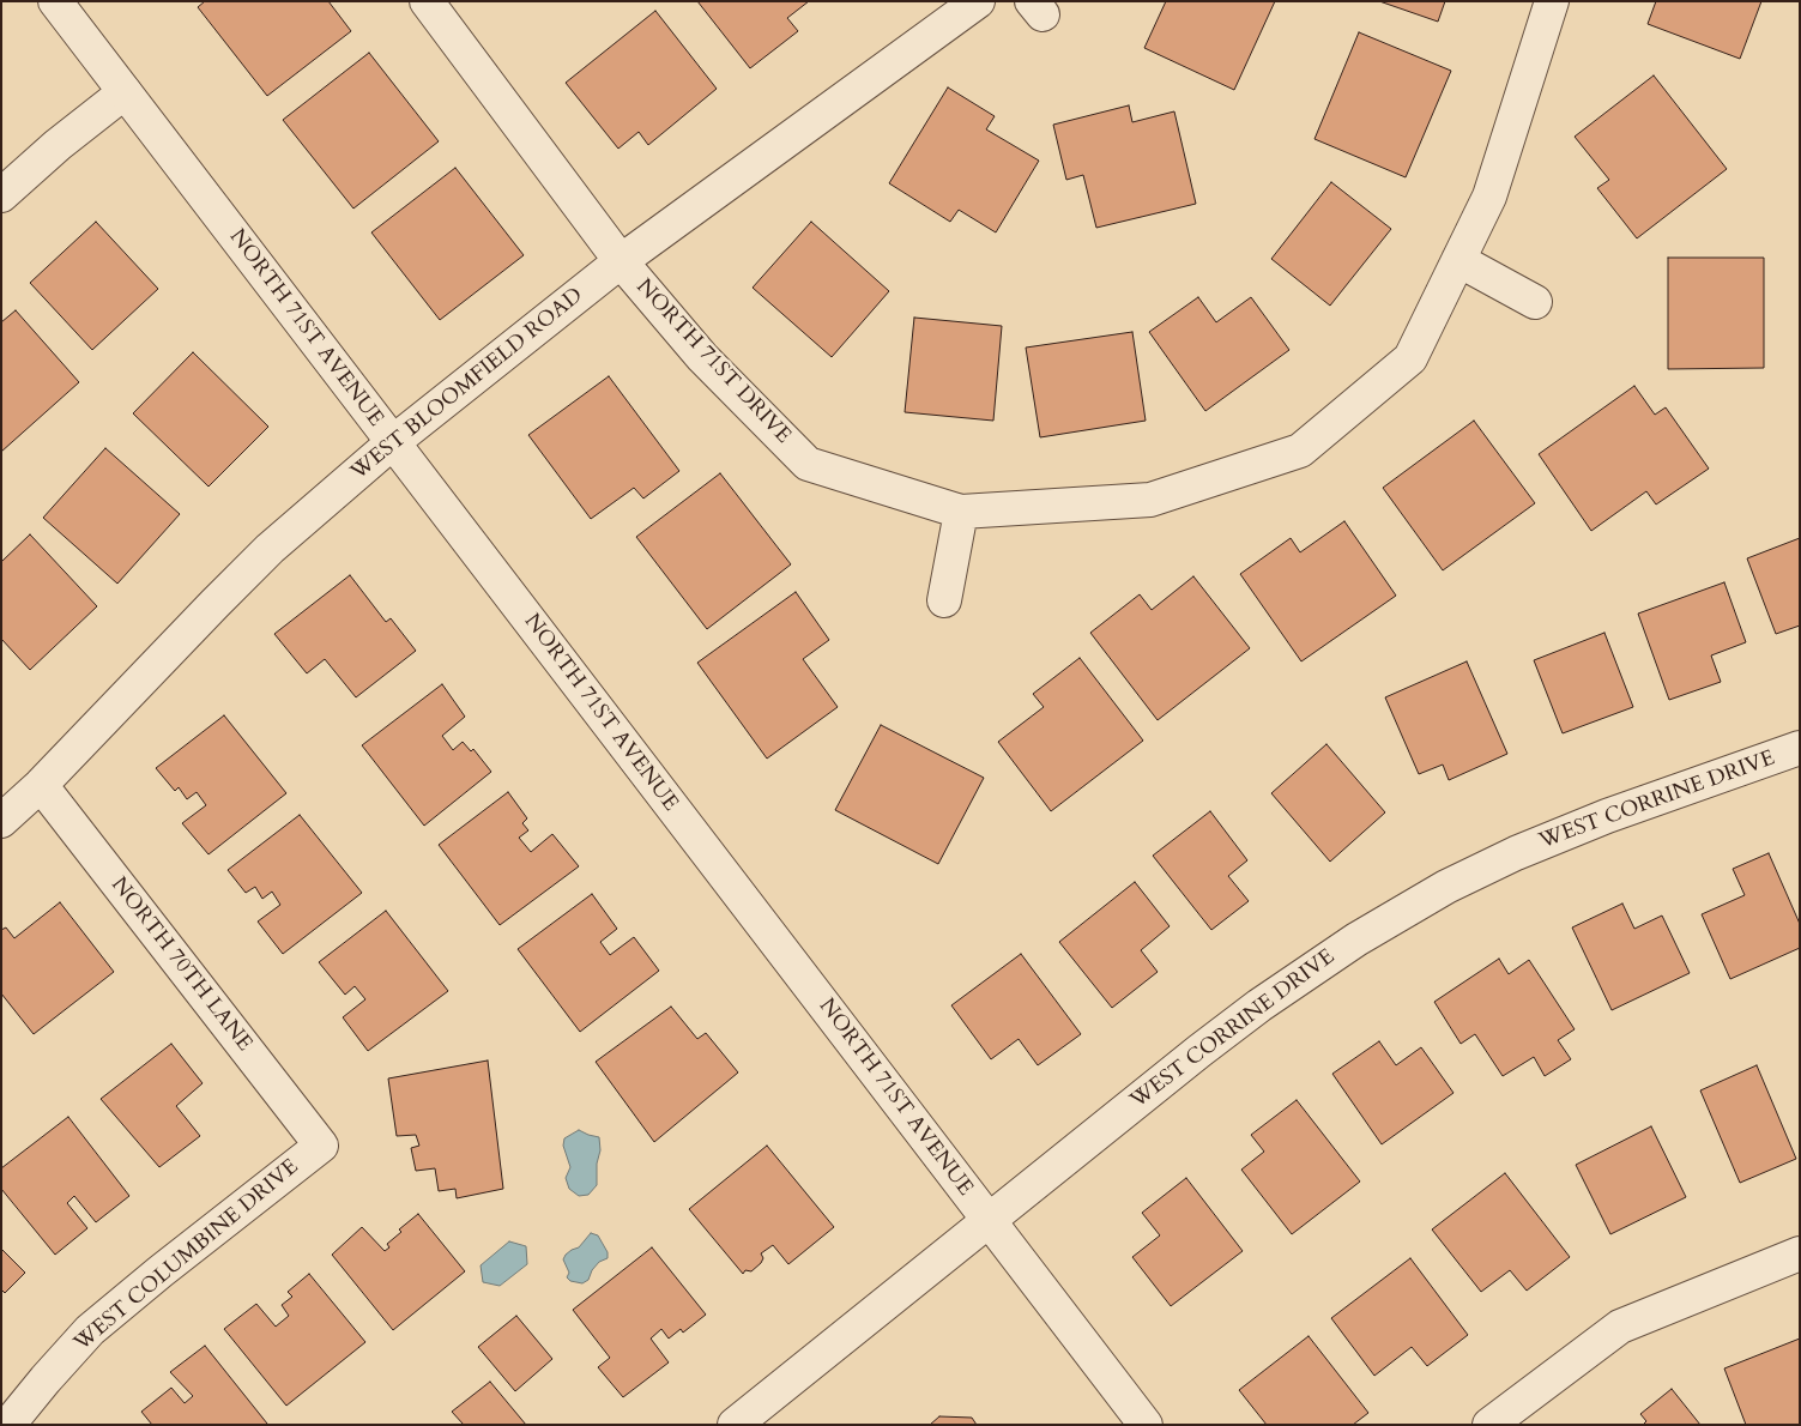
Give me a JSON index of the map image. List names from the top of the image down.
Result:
{
  "streets": {
    "street": [
      "NORTH 71ST AVENUE",
      "NORTH 71ST DRIVE",
      "WEST BLOOMFIELD ROAD",
      "WEST CORRINE DRIVE",
      "NORTH 70TH LANE",
      "WEST COLUMBINE DRIVE"
    ]
  },
  "crossings": [
    ["NORTH 71ST AVENUE", "WEST BLOOMFIELD ROAD"],
    ["NORTH 71ST AVENUE", "WEST CORRINE DRIVE"],
    ["NORTH 71ST DRIVE", "WEST BLOOMFIELD ROAD"],
    ["WEST BLOOMFIELD ROAD", "NORTH 70TH LANE"],
    ["NORTH 70TH LANE", "WEST COLUMBINE DRIVE"]
  ]
}
